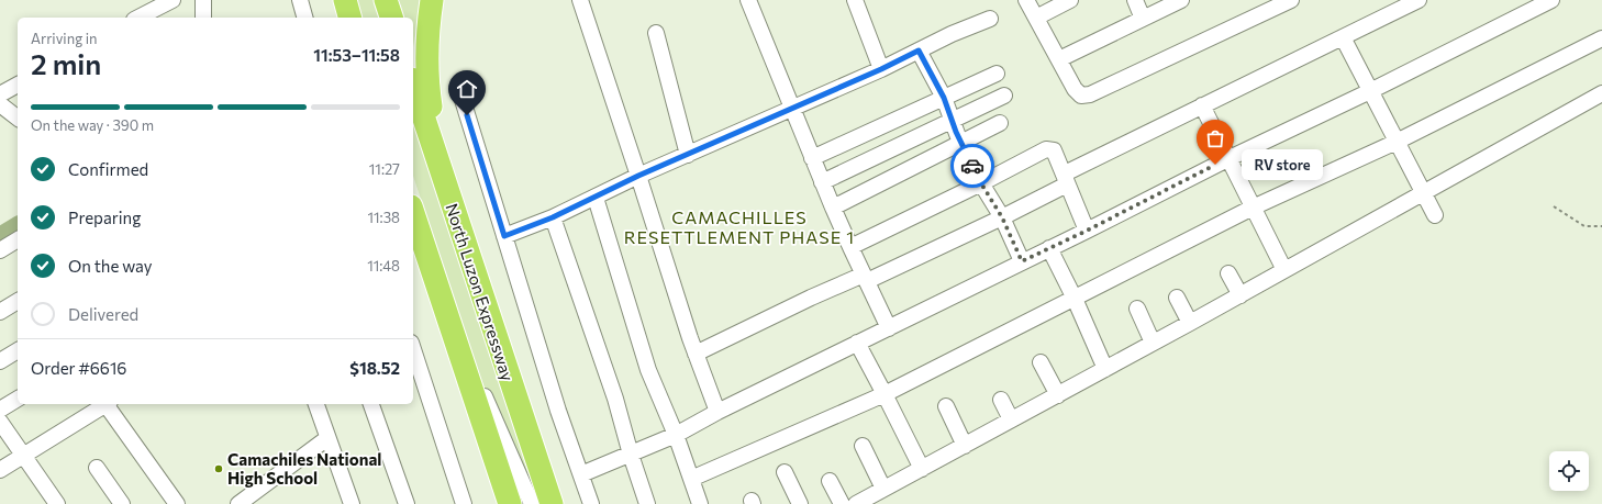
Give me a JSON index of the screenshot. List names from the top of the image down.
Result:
{
  "streets": {
    "highway": ["North Luzon Expressway"]
  },
  "districts": ["CAMACHILLES RESETTLEMENT PHASE 1"],
  "places": ["RV store", "Camachiles National High School"],
  "page": {
    "heading": ["2 min", "Arriving in", "11:53–11:58"],
    "panel": ["Order #6616", "$18.52"],
    "bar": "On the way · 390 m",
    "list": [
      ["Confirmed", "11:27"],
      ["Preparing", "11:38"],
      ["On the way", "11:48"],
      "Delivered"
    ],
    "bubble": "RV store"
  }
}
